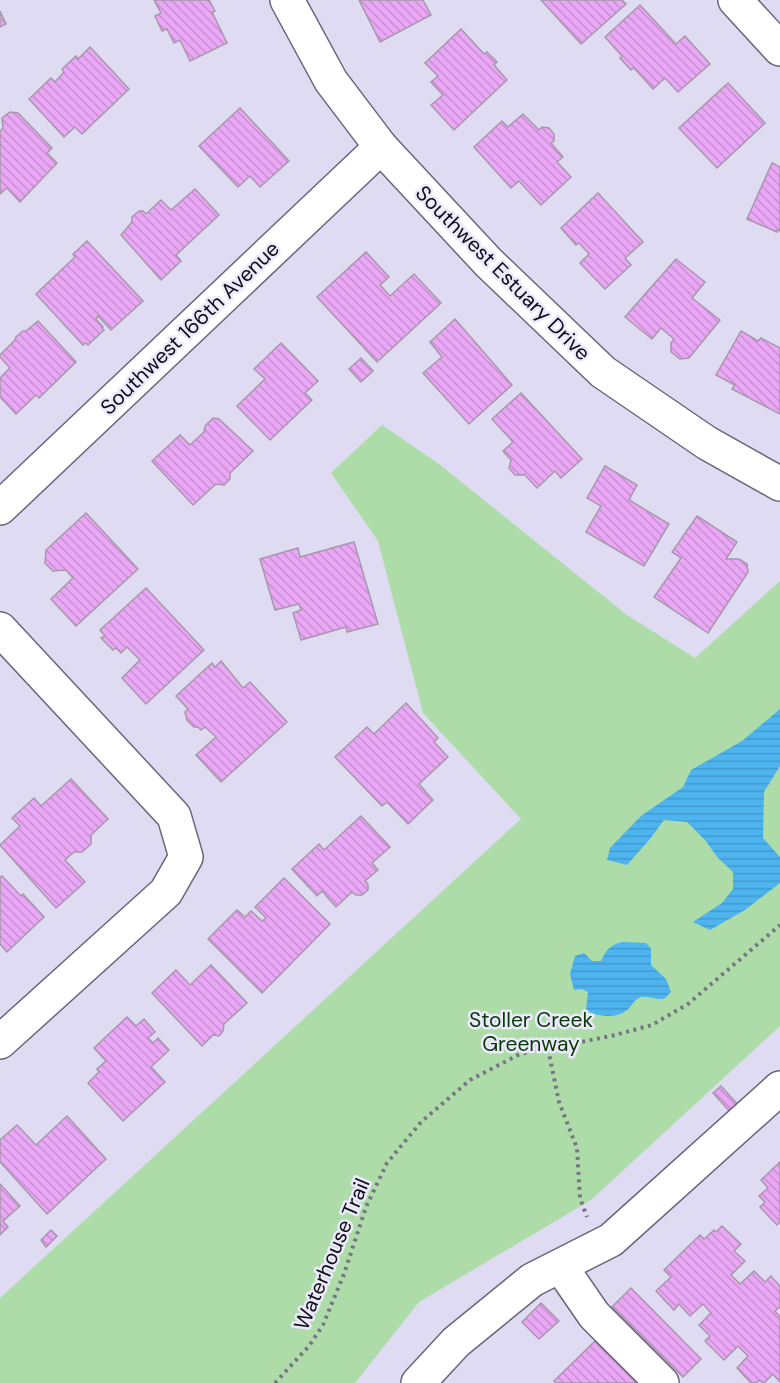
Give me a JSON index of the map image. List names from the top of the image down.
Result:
{
  "streets": {
    "street": ["Southwest Estuary Drive", "Southwest 166th Avenue"],
    "path": ["Waterhouse Trail"]
  },
  "crossings": [
    ["Southwest Estuary Drive", "Southwest 166th Avenue"]
  ],
  "parks": ["Stoller Creek Greenway"]
}
